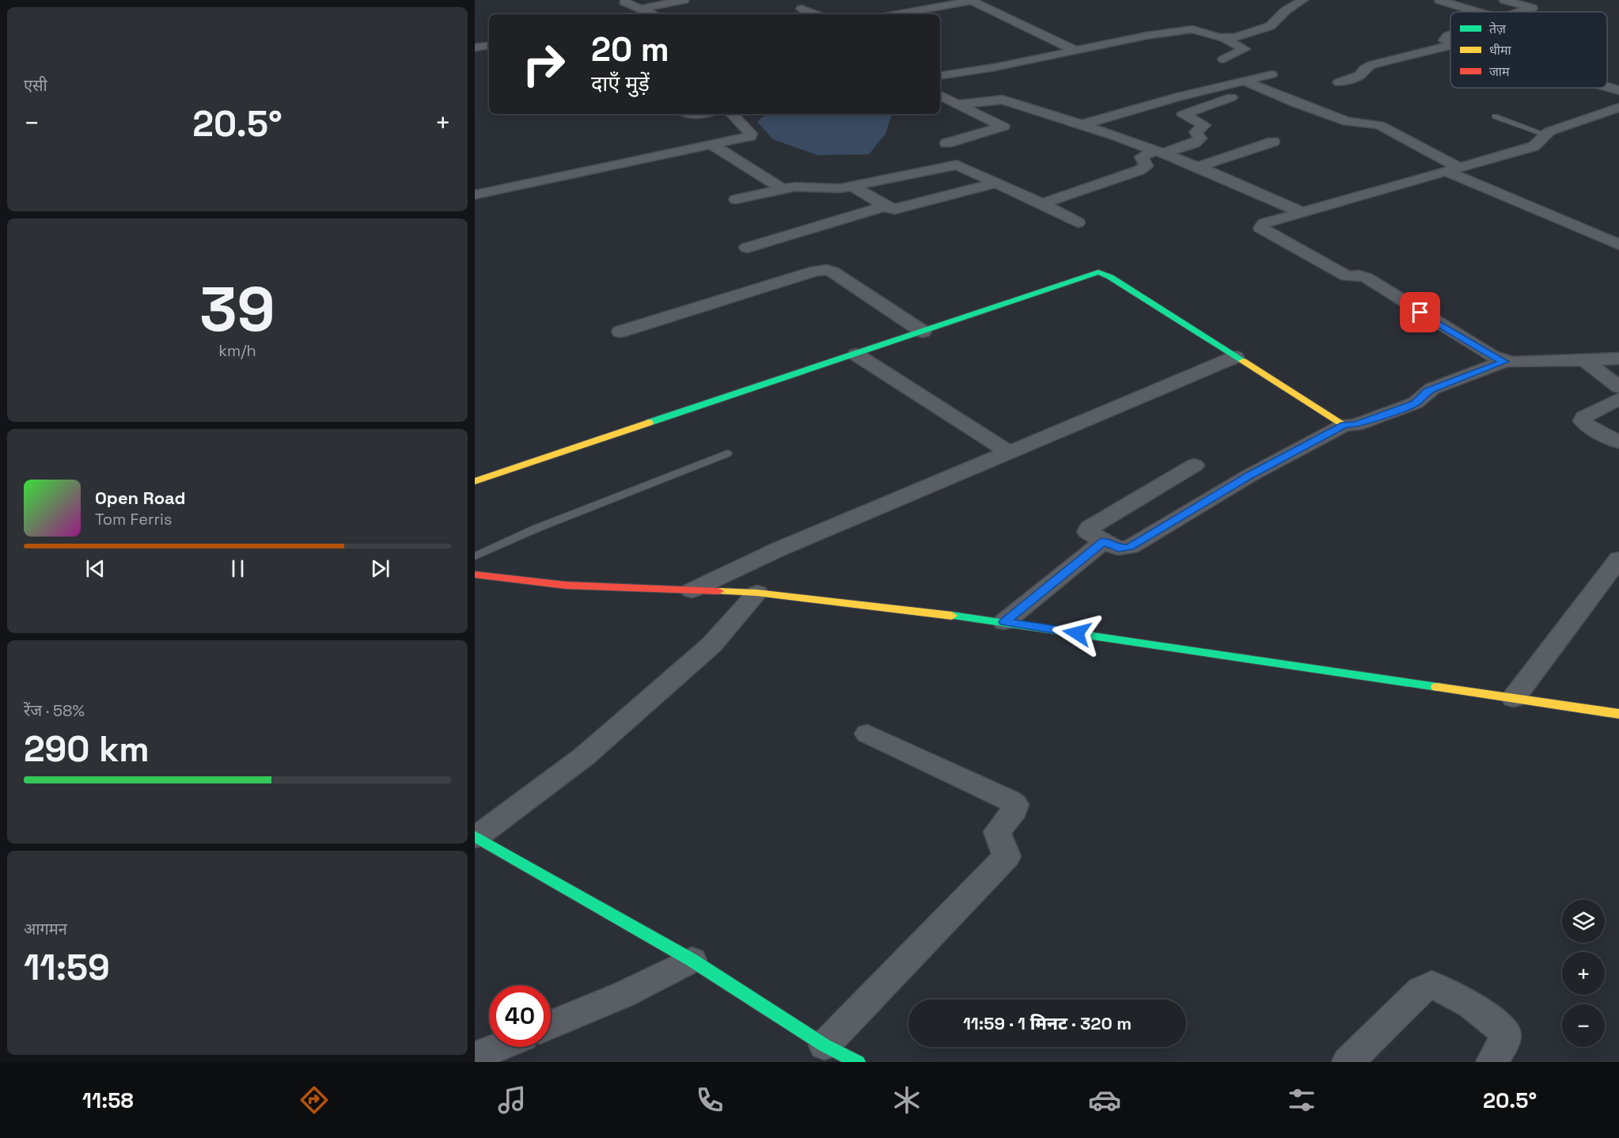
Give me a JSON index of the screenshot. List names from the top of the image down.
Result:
{
  "legend": ["तेज़", "धीमा", "जाम"],
  "page": {
    "tile": [
      "एसी",
      ["39", "km/h"],
      ["रेंज · 58%", "290 km"],
      ["आगमन", "11:59"]
    ],
    "turn": ["20 m", "दाएँ मुड़ें"],
    "heat": ["−", "20.5°", "+"],
    "song": ["Open Road", "Tom Ferris"],
    "map_buttons": ["+", "−"],
    "limit": "40",
    "trip": "11:59 · 1 मिनट · 320 m",
    "tabs": ["11:58", "20.5°"]
  }
}
